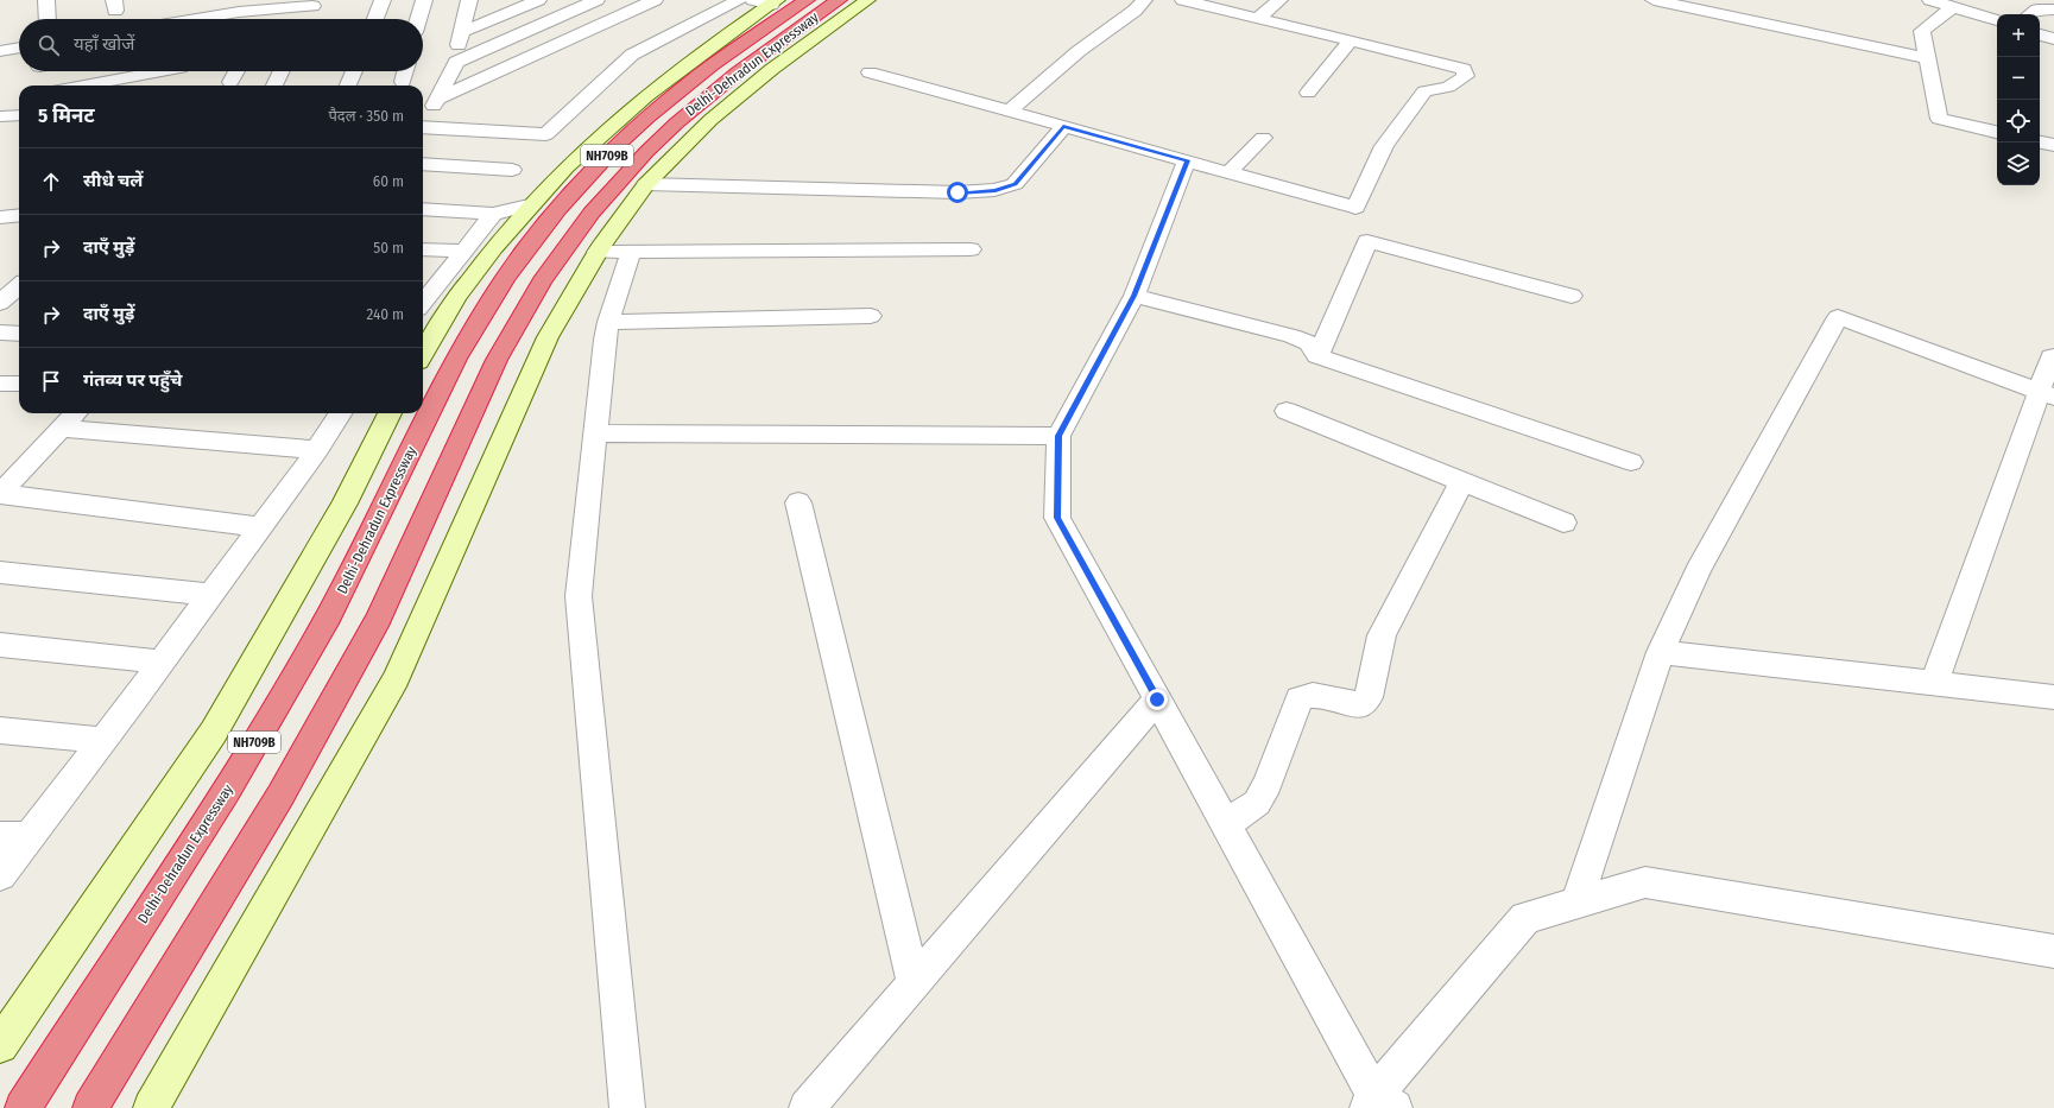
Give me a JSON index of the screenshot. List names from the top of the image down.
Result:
{
  "streets": {
    "highway": ["Delhi-Dehradun Expressway", "NH709B"]
  },
  "page": {
    "map_buttons": ["+", "−"],
    "search": "यहाँ खोजें",
    "heading": ["5 मिनट", "पैदल · 350 m"],
    "list": [
      ["सीधे चलें", "60 m"],
      ["दाएँ मुड़ें", "50 m"],
      ["दाएँ मुड़ें", "240 m"],
      "गंतव्य पर पहुँचे"
    ]
  }
}
